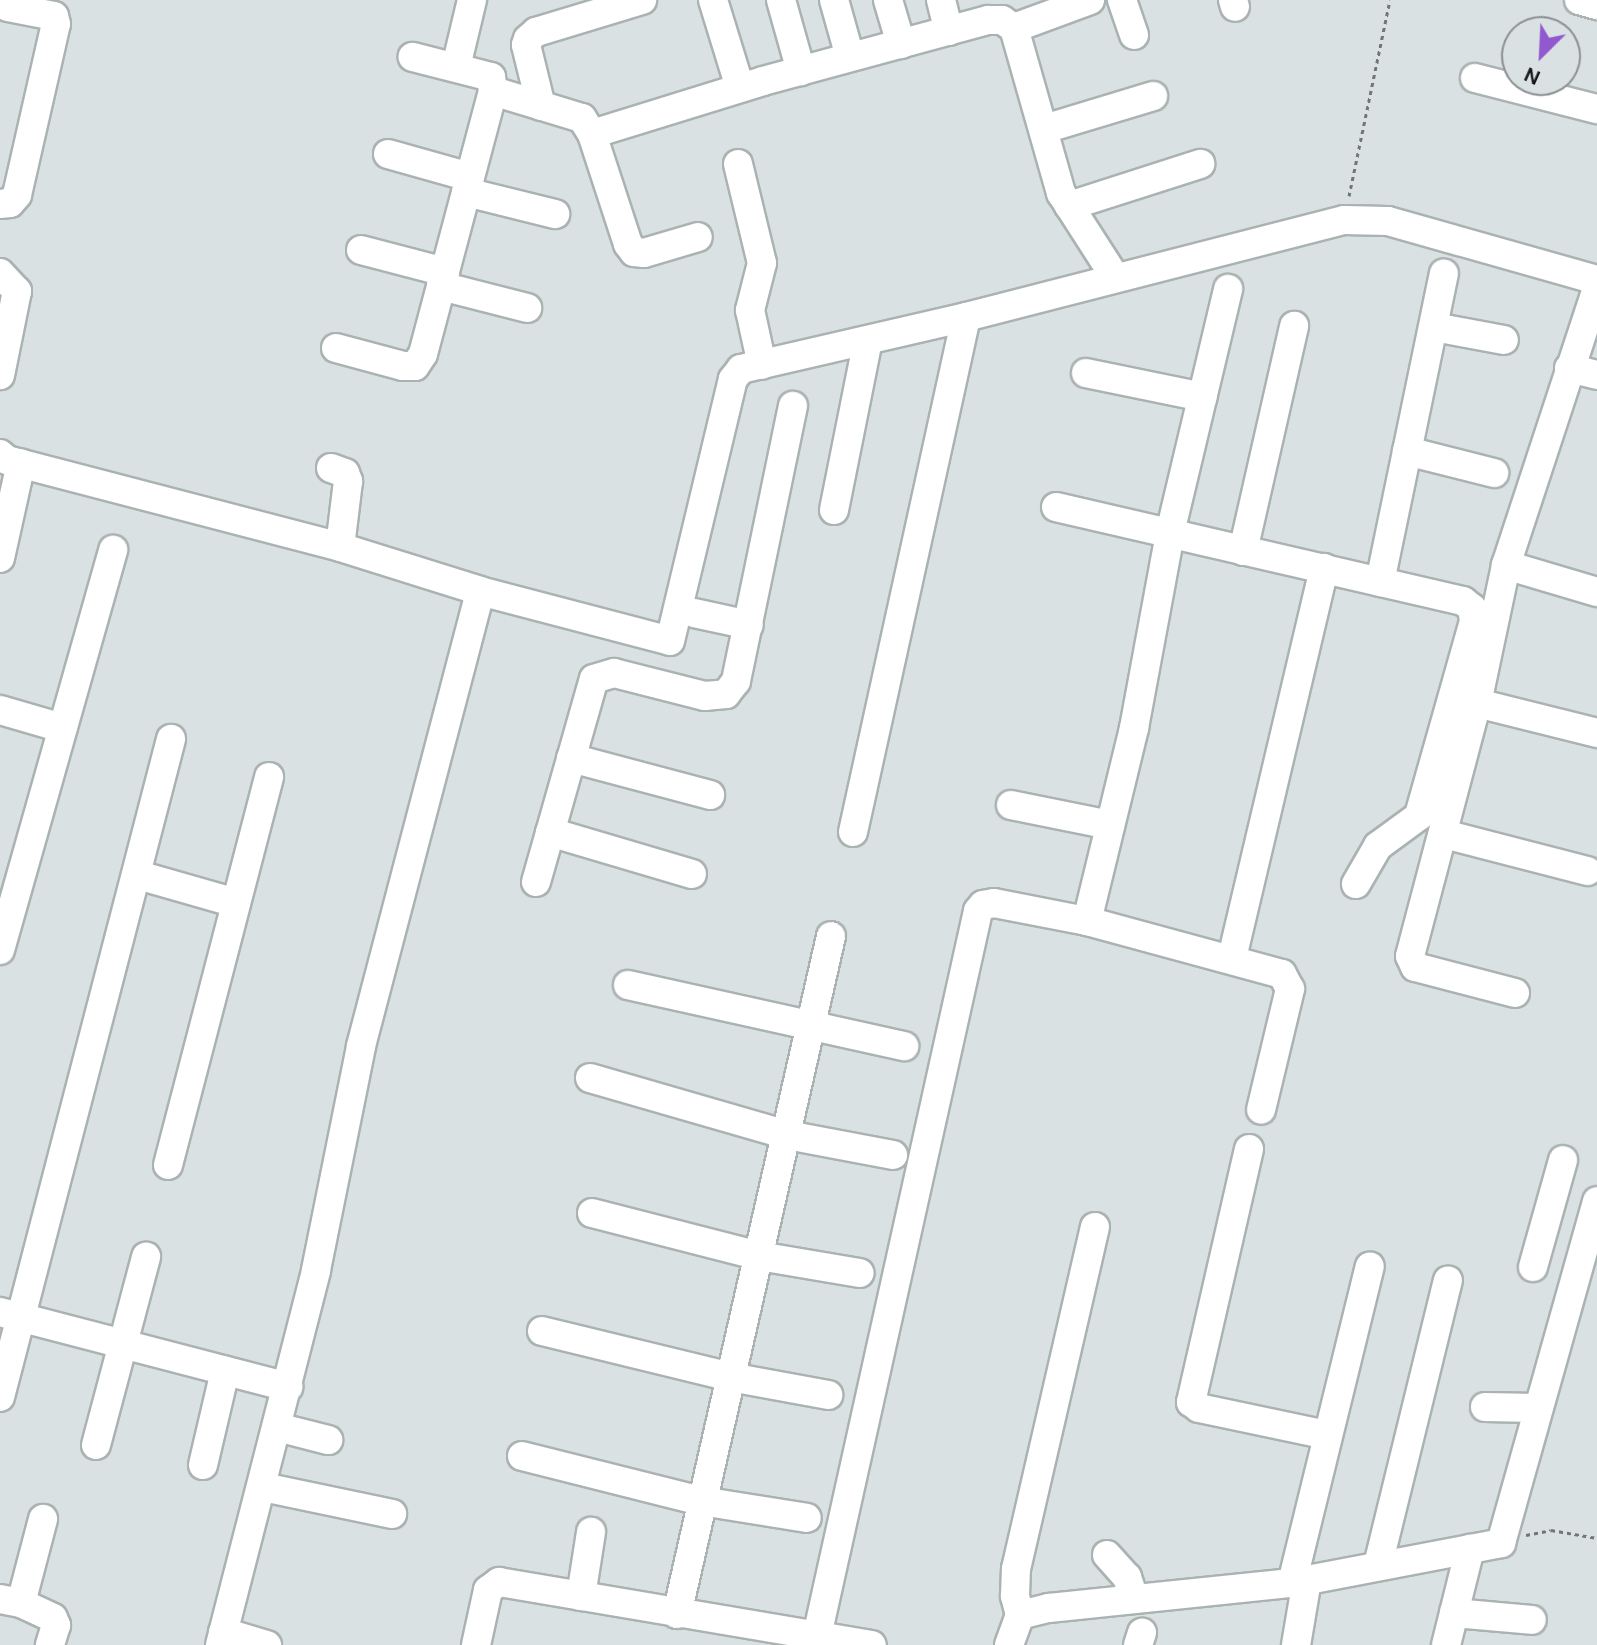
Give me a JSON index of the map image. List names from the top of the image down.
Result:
{
  "north": "bottom left"
}
